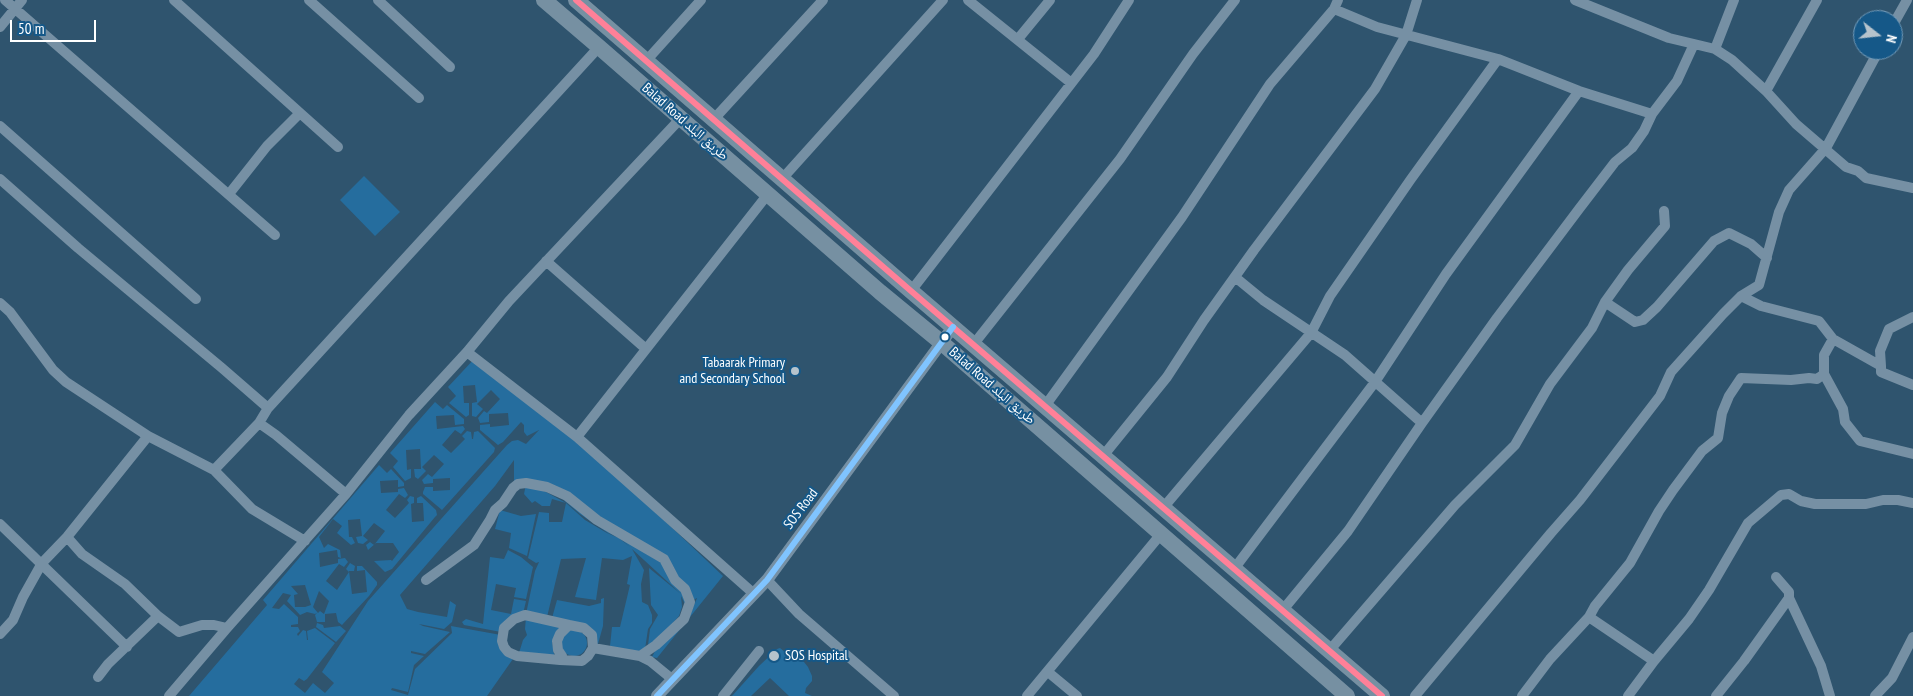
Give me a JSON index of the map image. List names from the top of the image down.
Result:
{
  "streets": {
    "highway": ["Balad Road طريق البلد"],
    "street": ["SOS Road"]
  },
  "crossings": [
    ["Balad Road طريق البلد", "SOS Road"]
  ],
  "places": ["Tabaarak Primary and Secondary School", "SOS Hospital"],
  "scale_bar": "50 m",
  "north": "right"
}
